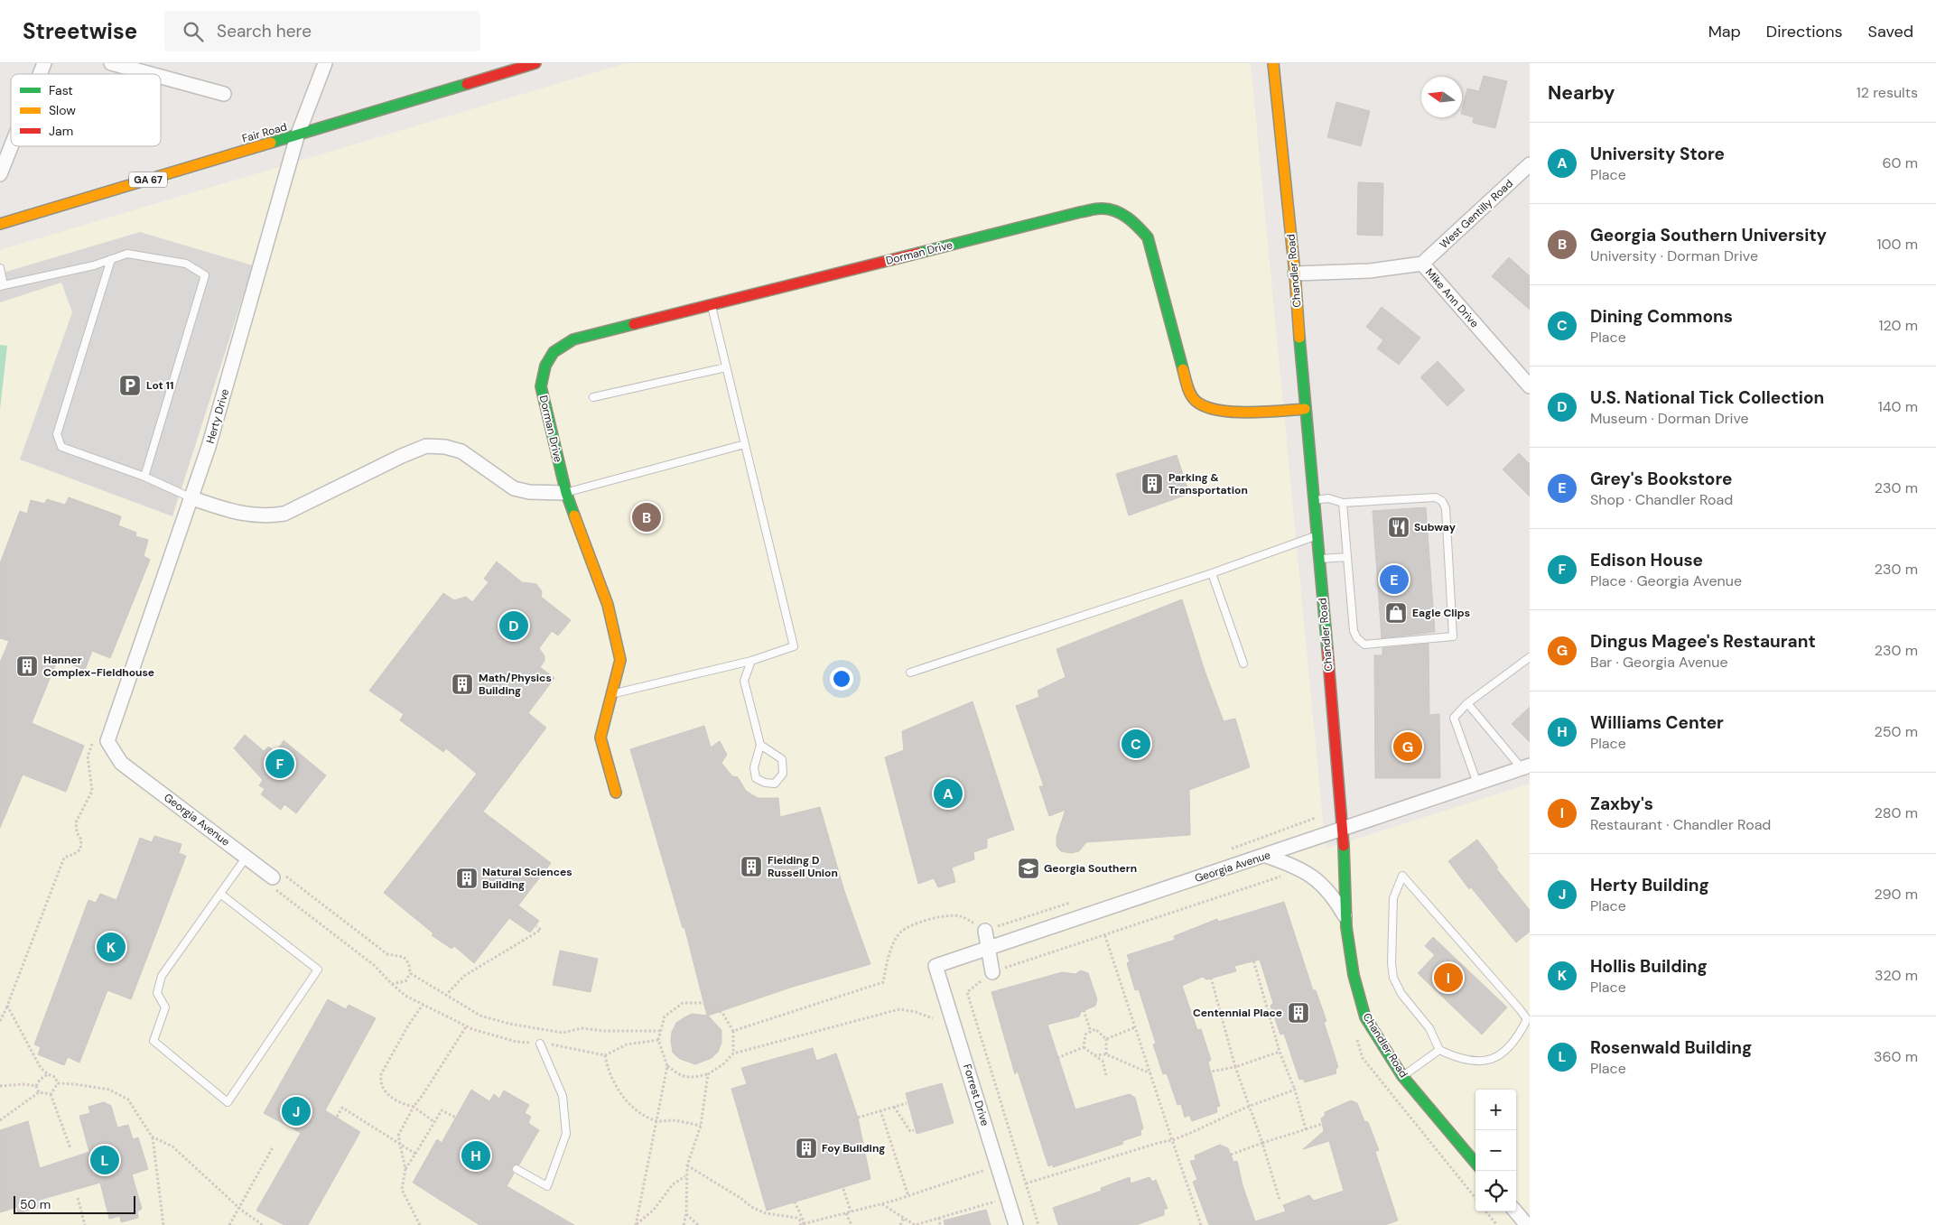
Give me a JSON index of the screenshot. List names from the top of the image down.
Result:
{
  "streets": {
    "street": [
      "Fair Road",
      "GA 67",
      "West Gentilly Road",
      "Dorman Drive",
      "Chandler Road",
      "Mike Ann Drive",
      "Herty Drive",
      "Georgia Avenue",
      "Forrest Drive"
    ]
  },
  "crossings": [
    ["Fair Road", "Herty Drive"],
    ["West Gentilly Road", "Mike Ann Drive"],
    ["Dorman Drive", "Chandler Road"],
    ["Chandler Road", "Mike Ann Drive"],
    ["Chandler Road", "Georgia Avenue"],
    ["Herty Drive", "Georgia Avenue"],
    ["Georgia Avenue", "Forrest Drive"]
  ],
  "places": {
    "parking": ["Lot 11"],
    "building": [
      "Parking & Transportation",
      "Hanner Complex-Fieldhouse",
      "Math/Physics Building",
      "Fielding D Russell Union",
      "Natural Sciences Building",
      "Centennial Place",
      "Foy Building"
    ],
    "restaurant": ["Subway"],
    "shop": ["Eagle Clips"],
    "school or university": ["Georgia Southern"]
  },
  "legend": ["Fast", "Slow", "Jam"],
  "scale_bar": "50 m",
  "north": "left",
  "page": {
    "header": "Streetwise",
    "search": "Search here",
    "nav": ["Map", "Directions", "Saved"],
    "heading": ["Nearby", "12 results"],
    "list": [
      {
        "mark": "A",
        "name": "University Store",
        "note": "Place",
        "value": "60 m"
      },
      {
        "mark": "B",
        "name": "Georgia Southern University",
        "note": "University · Dorman Drive",
        "value": "100 m"
      },
      {
        "mark": "C",
        "name": "Dining Commons",
        "note": "Place",
        "value": "120 m"
      },
      {
        "mark": "D",
        "name": "U.S. National Tick Collection",
        "note": "Museum · Dorman Drive",
        "value": "140 m"
      },
      {
        "mark": "E",
        "name": "Grey's Bookstore",
        "note": "Shop · Chandler Road",
        "value": "230 m"
      },
      {
        "mark": "F",
        "name": "Edison House",
        "note": "Place · Georgia Avenue",
        "value": "230 m"
      },
      {
        "mark": "G",
        "name": "Dingus Magee's Restaurant",
        "note": "Bar · Georgia Avenue",
        "value": "230 m"
      },
      {
        "mark": "H",
        "name": "Williams Center",
        "note": "Place",
        "value": "250 m"
      },
      {
        "mark": "I",
        "name": "Zaxby's",
        "note": "Restaurant · Chandler Road",
        "value": "280 m"
      },
      {
        "mark": "J",
        "name": "Herty Building",
        "note": "Place",
        "value": "290 m"
      },
      {
        "mark": "K",
        "name": "Hollis Building",
        "note": "Place",
        "value": "320 m"
      },
      {
        "mark": "L",
        "name": "Rosenwald Building",
        "note": "Place",
        "value": "360 m"
      }
    ],
    "pins": [
      "B",
      "E",
      "D",
      "C",
      "G",
      "F",
      "A",
      "K",
      "I",
      "J",
      "H",
      "L"
    ],
    "map_buttons": ["+", "−"],
    "scale": "50 m"
  }
}
